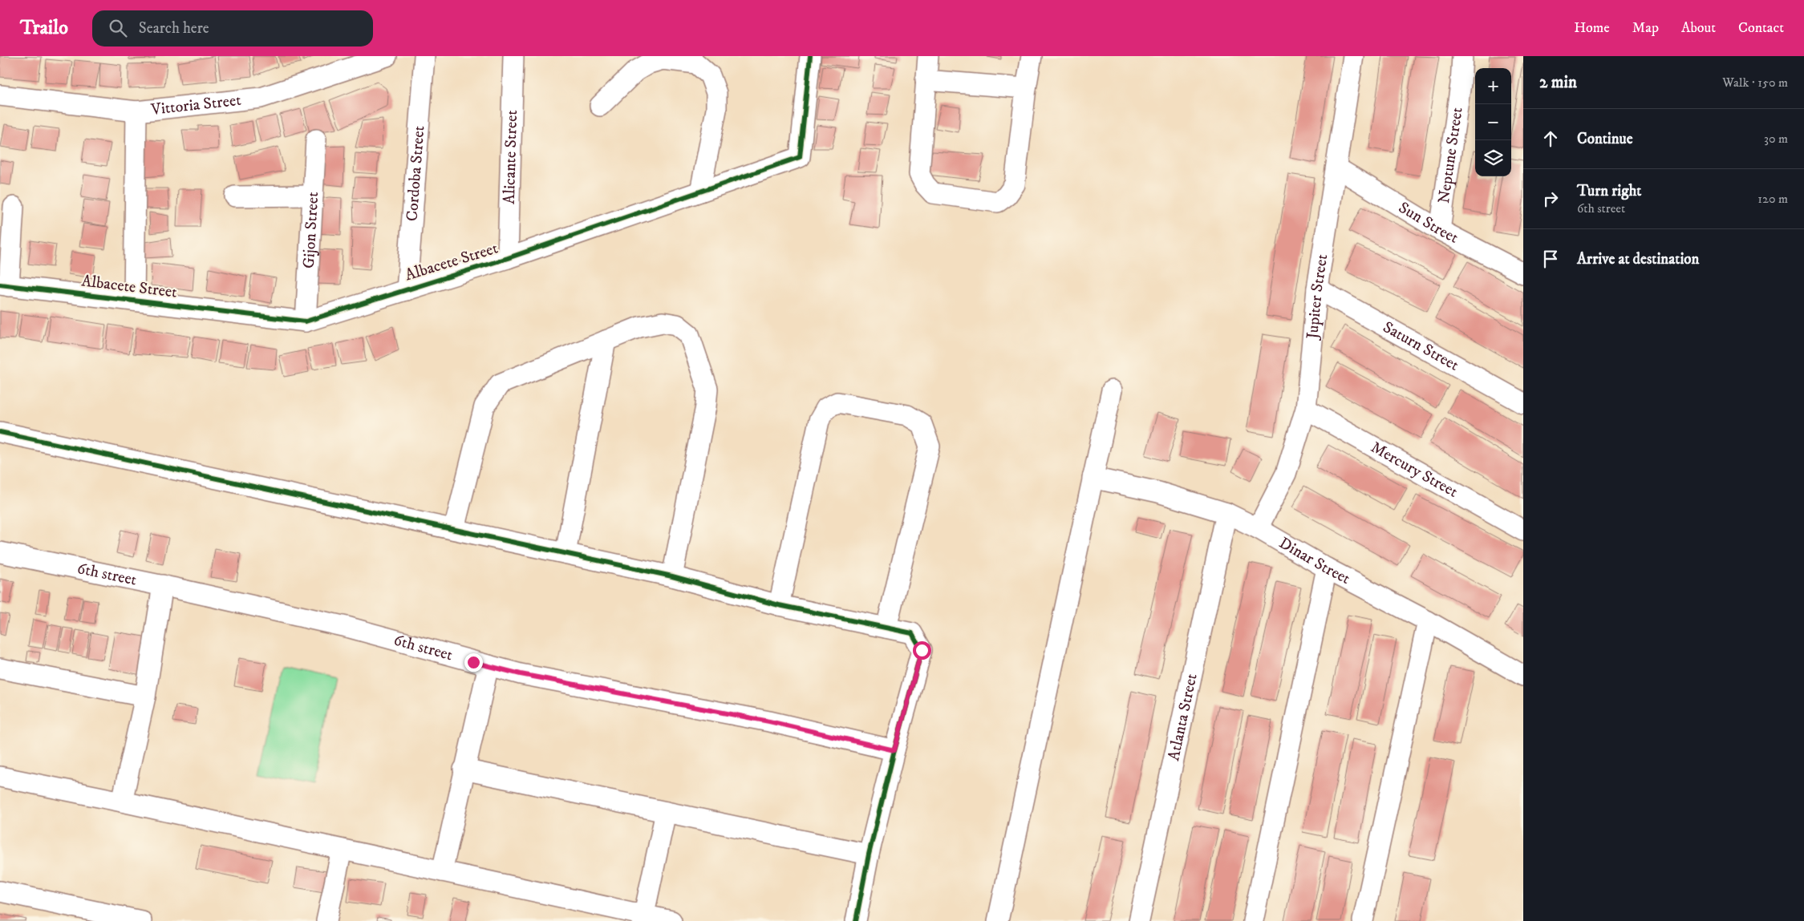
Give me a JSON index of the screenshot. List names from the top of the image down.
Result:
{
  "streets": {
    "street": [
      "Vittoria Street",
      "Neptune Street",
      "Alicante Street",
      "Cordoba Street",
      "Sun Street",
      "Gijon Street",
      "Albacete Street",
      "Jupiter Street",
      "Saturn Street",
      "Mercury Street",
      "Dinar Street",
      "6th street",
      "Atlanta Street"
    ]
  },
  "crossings": [
    ["Neptune Street", "Sun Street"],
    ["Alicante Street", "Albacete Street"],
    ["Cordoba Street", "Albacete Street"],
    ["Sun Street", "Jupiter Street"],
    ["Gijon Street", "Albacete Street"],
    ["Jupiter Street", "Saturn Street"],
    ["Jupiter Street", "Mercury Street"],
    ["Jupiter Street", "Dinar Street"],
    ["Dinar Street", "Atlanta Street"]
  ],
  "page": {
    "header": "Trailo",
    "search": "Search here",
    "nav": [
      "Home",
      "Map",
      "About",
      "Contact"
    ],
    "heading": ["2 min", "Walk · 150 m"],
    "map_buttons": ["+", "−"],
    "list": [
      ["Continue", "30 m"],
      ["Turn right", "6th street", "120 m"],
      "Arrive at destination"
    ]
  }
}
